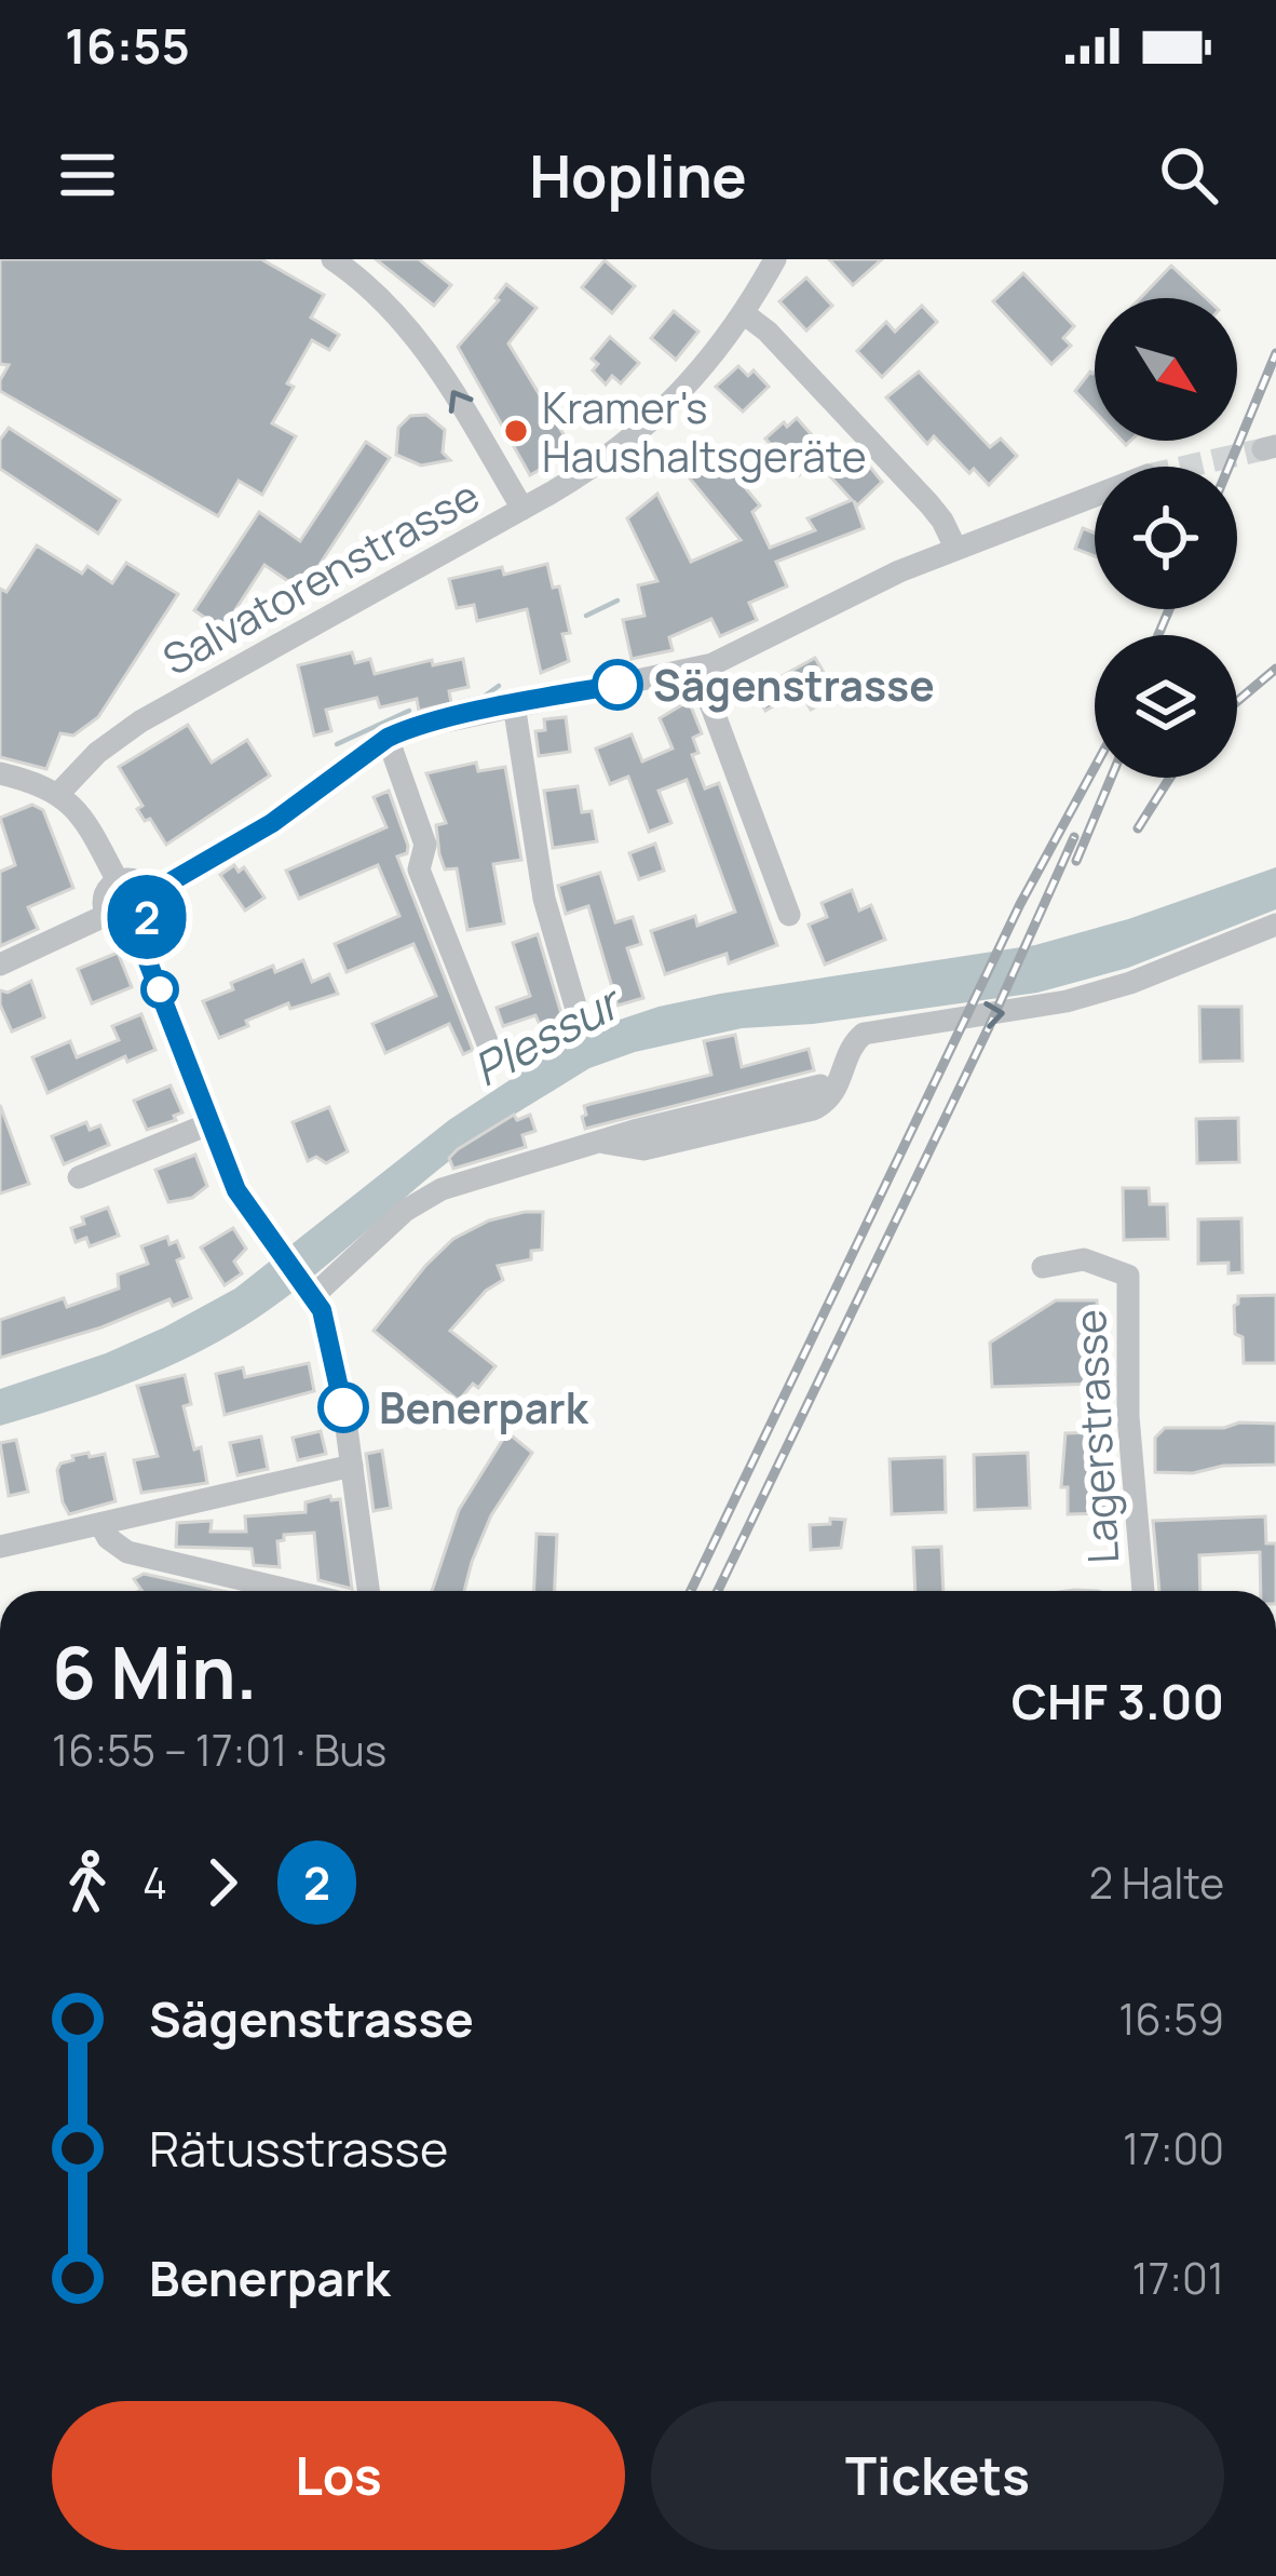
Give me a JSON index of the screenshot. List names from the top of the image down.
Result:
{
  "streets": {
    "street": ["Salvatorenstrasse", "Lagerstrasse"]
  },
  "water": ["Plessur"],
  "places": ["Kramer's Haushaltsgeräte", "Sägenstrasse", "Benerpark"],
  "lines": ["bus line 2"],
  "north": "bottom right",
  "page": {
    "status": "16:55",
    "header": "Hopline",
    "on_map": "2",
    "heading": ["6 Min.", "16:55 – 17:01 · Bus", "CHF 3.00"],
    "legs": ["4", "2", "2 Halte"],
    "list": [
      {
        "name": "Sägenstrasse",
        "value": "16:59"
      },
      {
        "name": "Rätusstrasse",
        "value": "17:00"
      },
      {
        "name": "Benerpark",
        "value": "17:01"
      }
    ],
    "buttons": ["Los", "Tickets"]
  }
}
